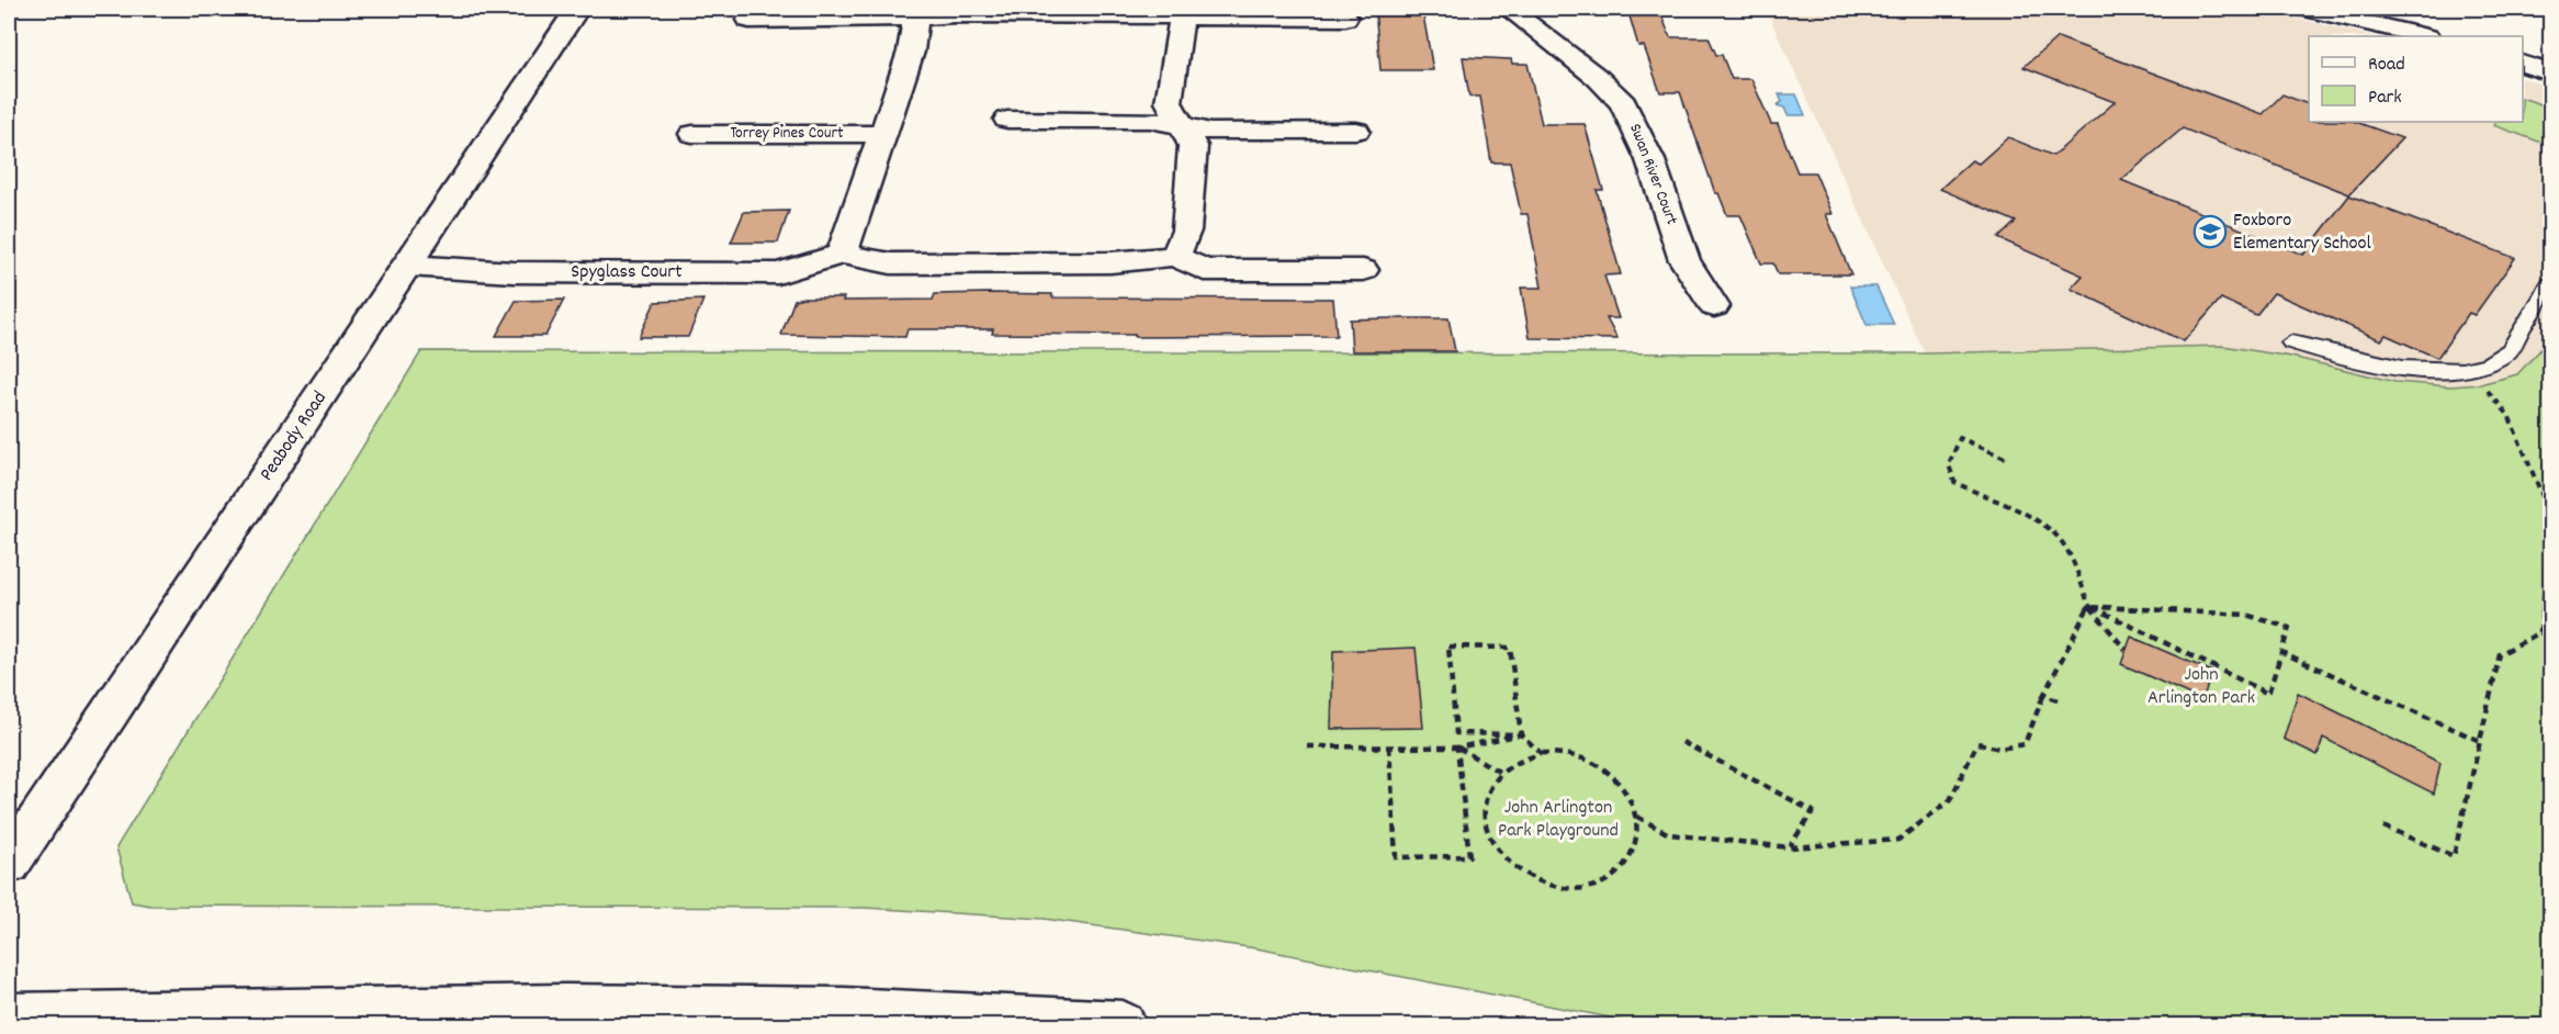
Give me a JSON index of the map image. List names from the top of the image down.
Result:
{
  "streets": {
    "street": [
      "Torrey Pines Court",
      "Swan River Court",
      "Spyglass Court",
      "Peabody Road"
    ]
  },
  "crossings": [
    ["Spyglass Court", "Peabody Road"]
  ],
  "parks": ["John Arlington Park", "John Arlington Park Playground"],
  "places": {
    "school or university": ["Foxboro Elementary School"]
  },
  "legend": ["Road", "Park"]
}
